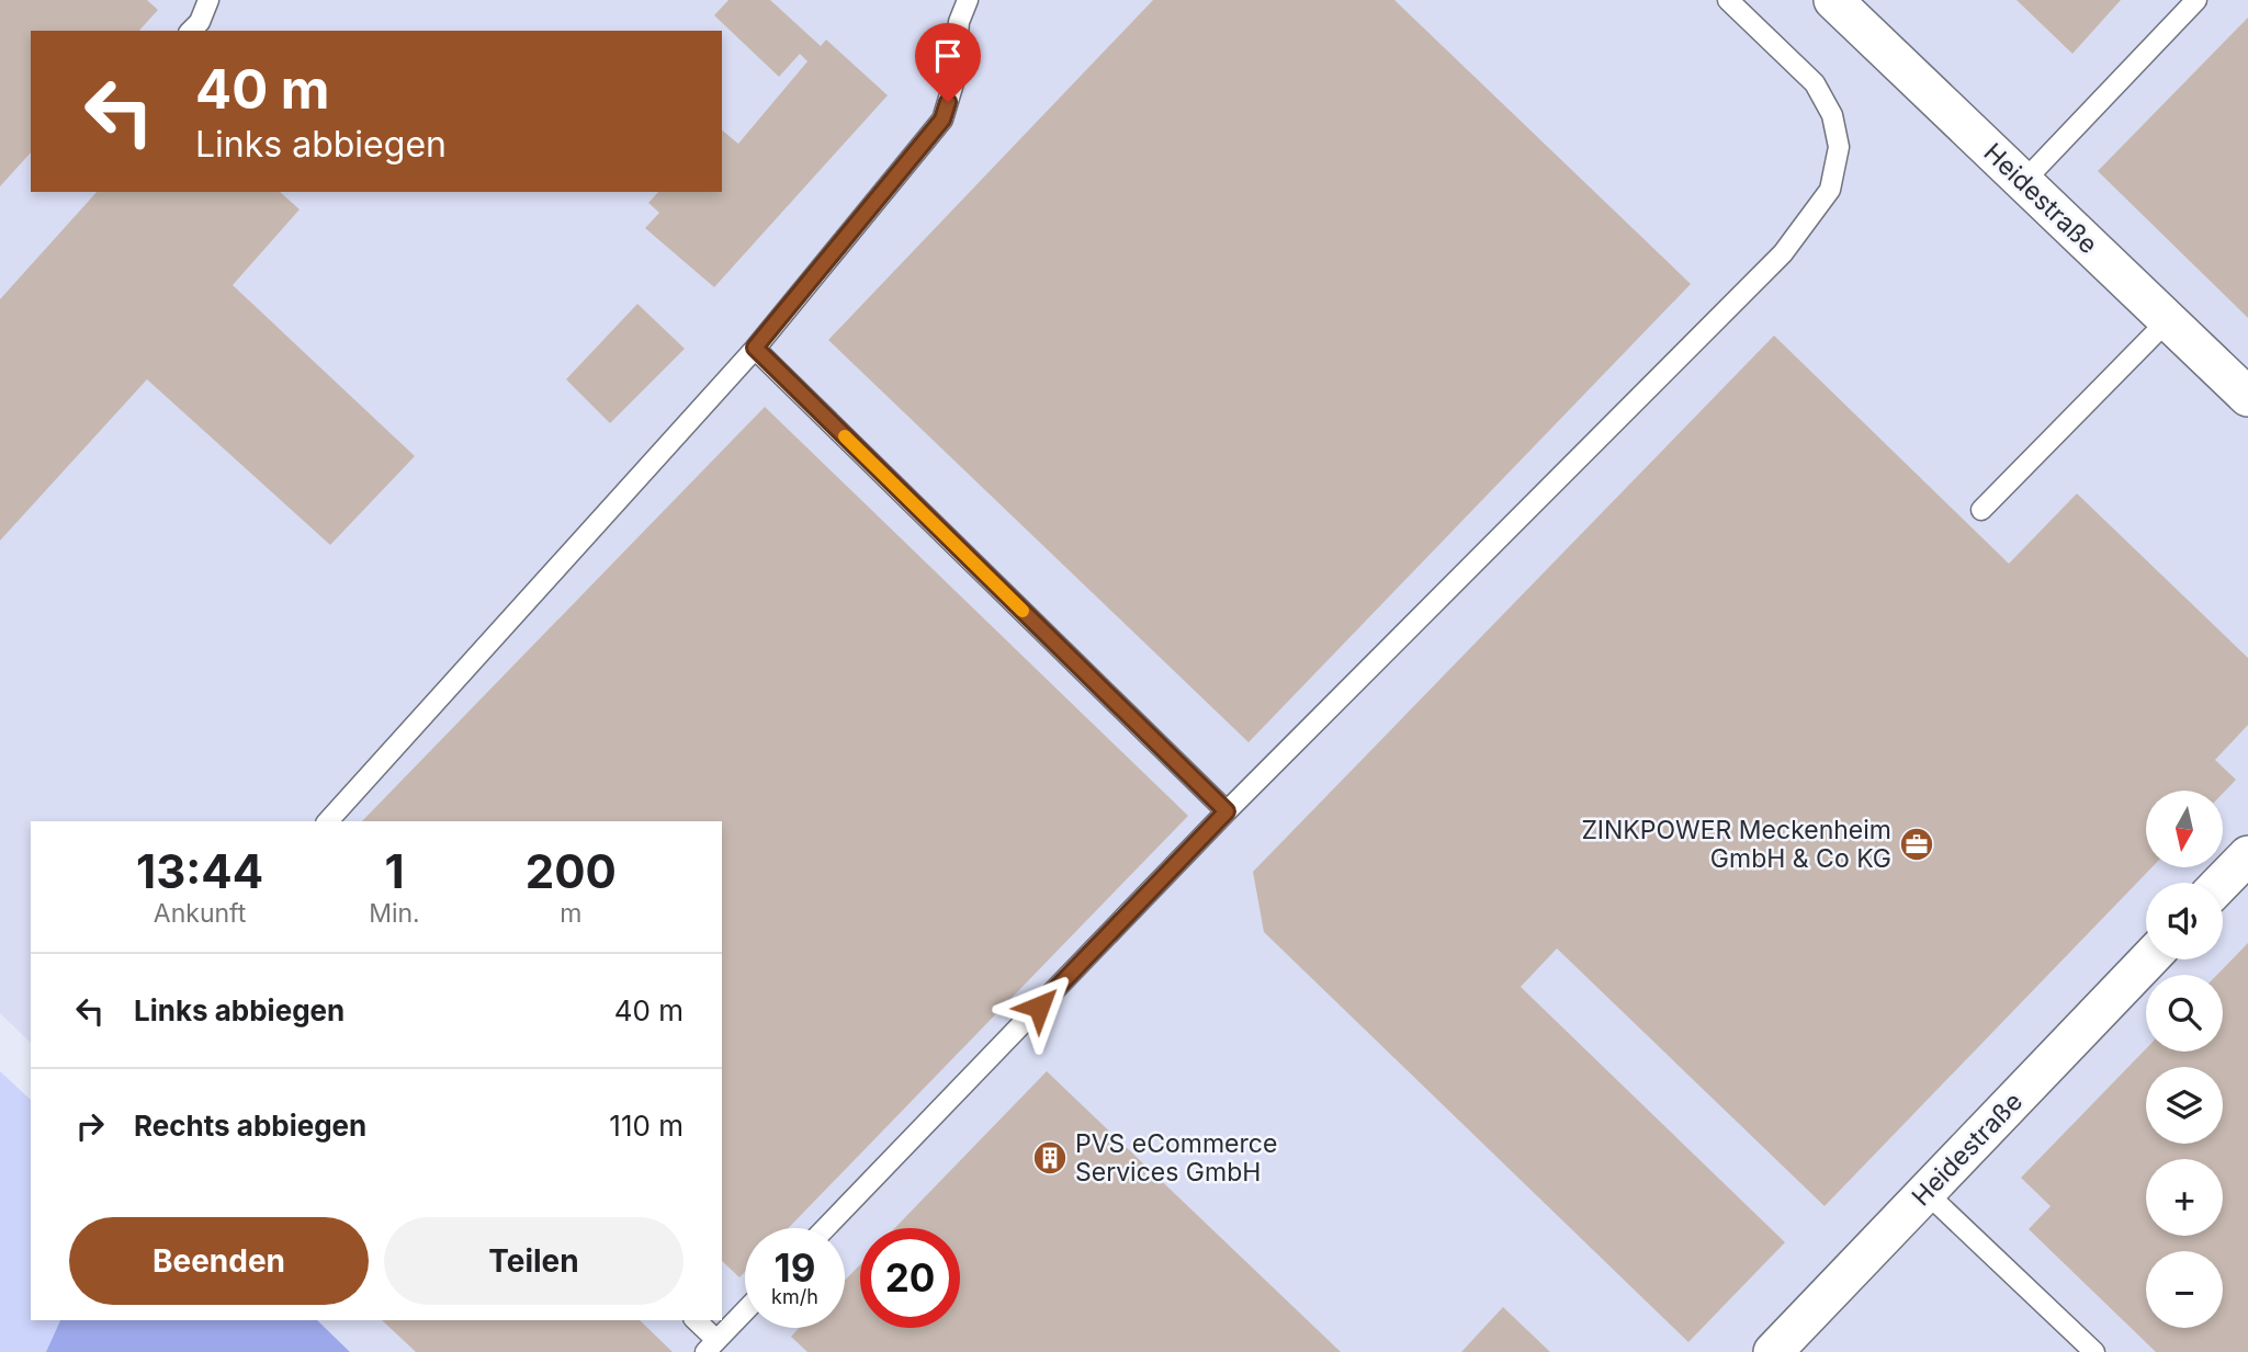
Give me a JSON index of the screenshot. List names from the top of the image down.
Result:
{
  "streets": {
    "street": ["Heidestraße"]
  },
  "places": {
    "office": ["ZINKPOWER Meckenheim GmbH & Co KG"],
    "building": ["PVS eCommerce Services GmbH"]
  },
  "north": "bottom",
  "page": {
    "turn": ["40 m", "Links abbiegen"],
    "map_buttons": ["+", "−"],
    "eta": [
      "13:44",
      "Ankunft",
      "1",
      "Min.",
      "200",
      "m"
    ],
    "list": [
      {
        "name": "Links abbiegen",
        "value": "40 m"
      },
      {
        "name": "Rechts abbiegen",
        "value": "110 m"
      }
    ],
    "buttons": ["Beenden", "Teilen"],
    "speed": "19 km/h",
    "limit": "20"
  }
}
